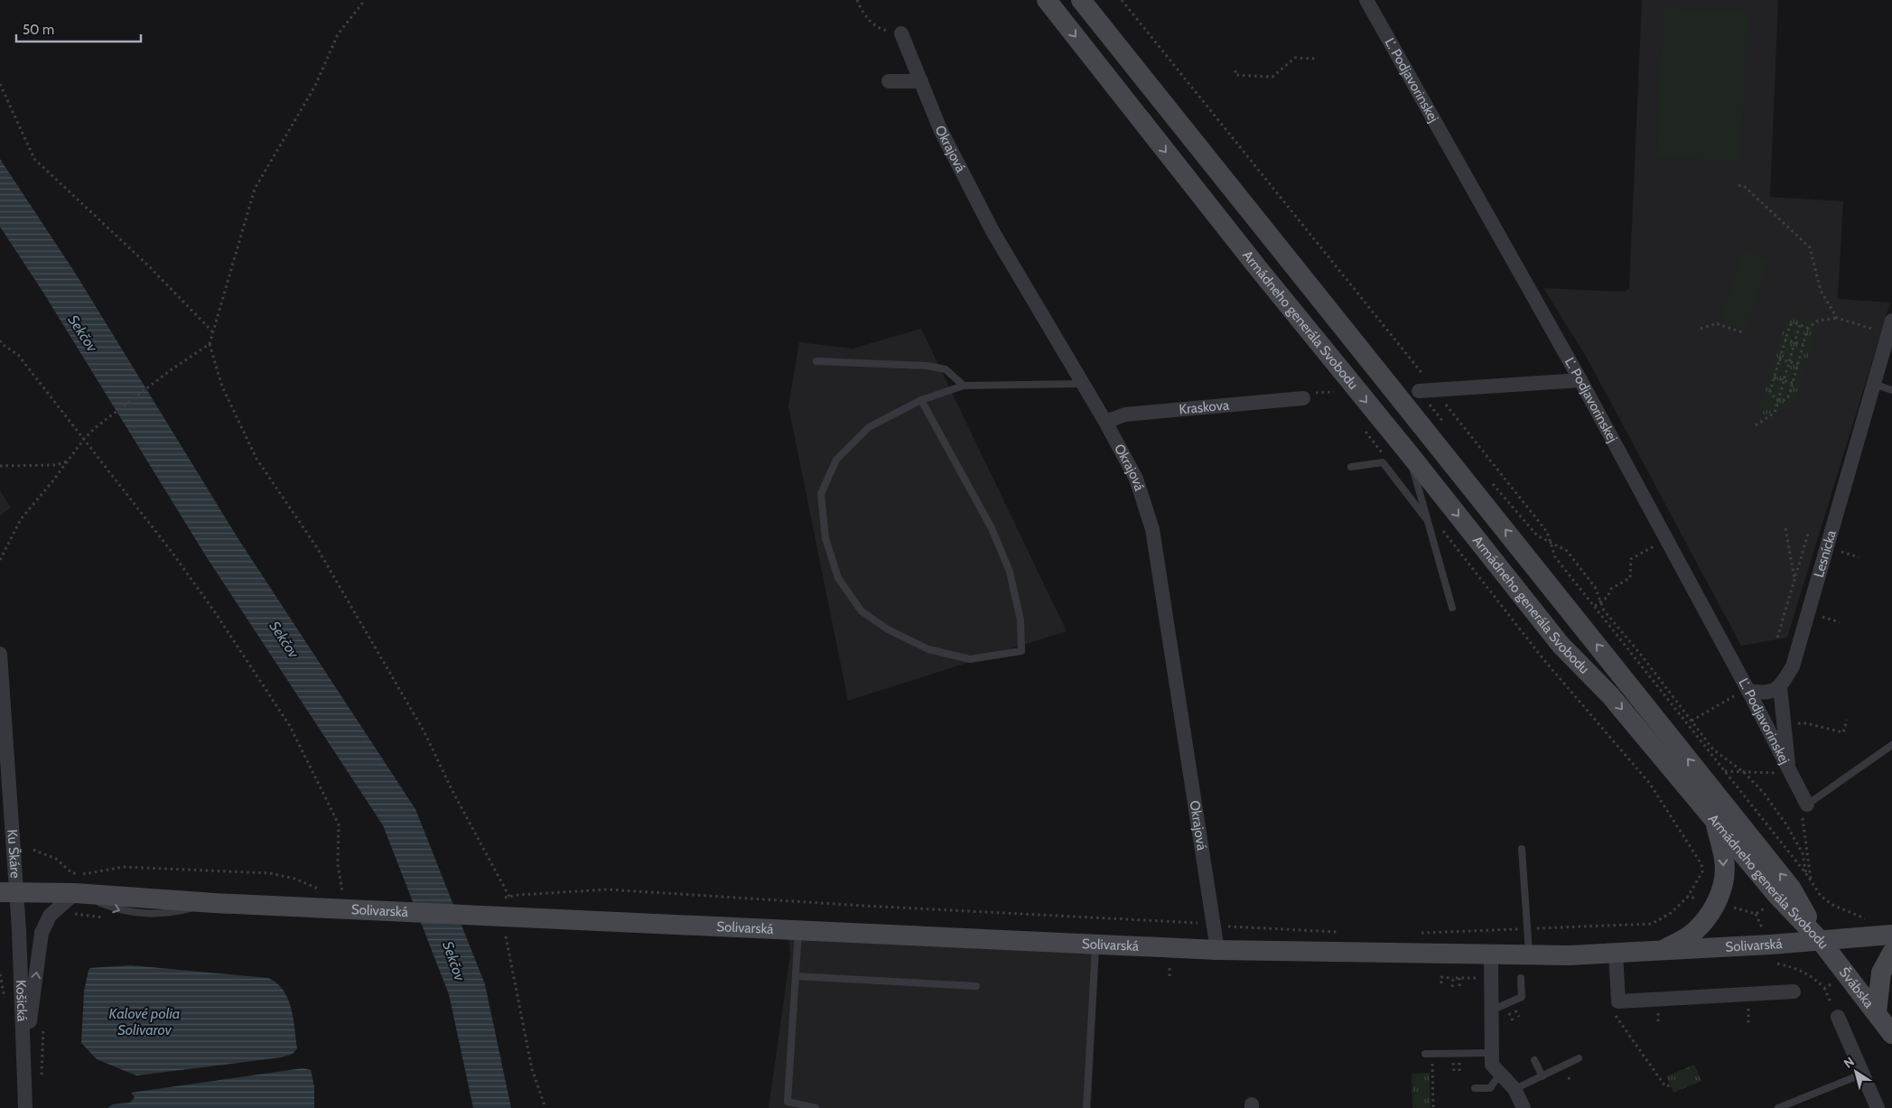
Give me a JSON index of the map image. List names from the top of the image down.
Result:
{
  "streets": {
    "street": [
      "Ľ. Podjavorinskej",
      "Okrajová",
      "Armádneho generála Svobodu",
      "Kraskova",
      "Lesnícka",
      "Ku Škáre",
      "Solivarská",
      "Švábska",
      "Košická"
    ]
  },
  "crossings": [
    ["Okrajová", "Kraskova"],
    ["Okrajová", "Solivarská"],
    ["Armádneho generála Svobodu", "Solivarská"],
    ["Armádneho generála Svobodu", "Švábska"],
    ["Ku Škáre", "Solivarská"],
    ["Ku Škáre", "Košická"],
    ["Solivarská", "Švábska"],
    ["Solivarská", "Košická"]
  ],
  "water": ["Sekčov", "Kalové polia Solivarov"],
  "scale_bar": "50 m",
  "north": "top left"
}
